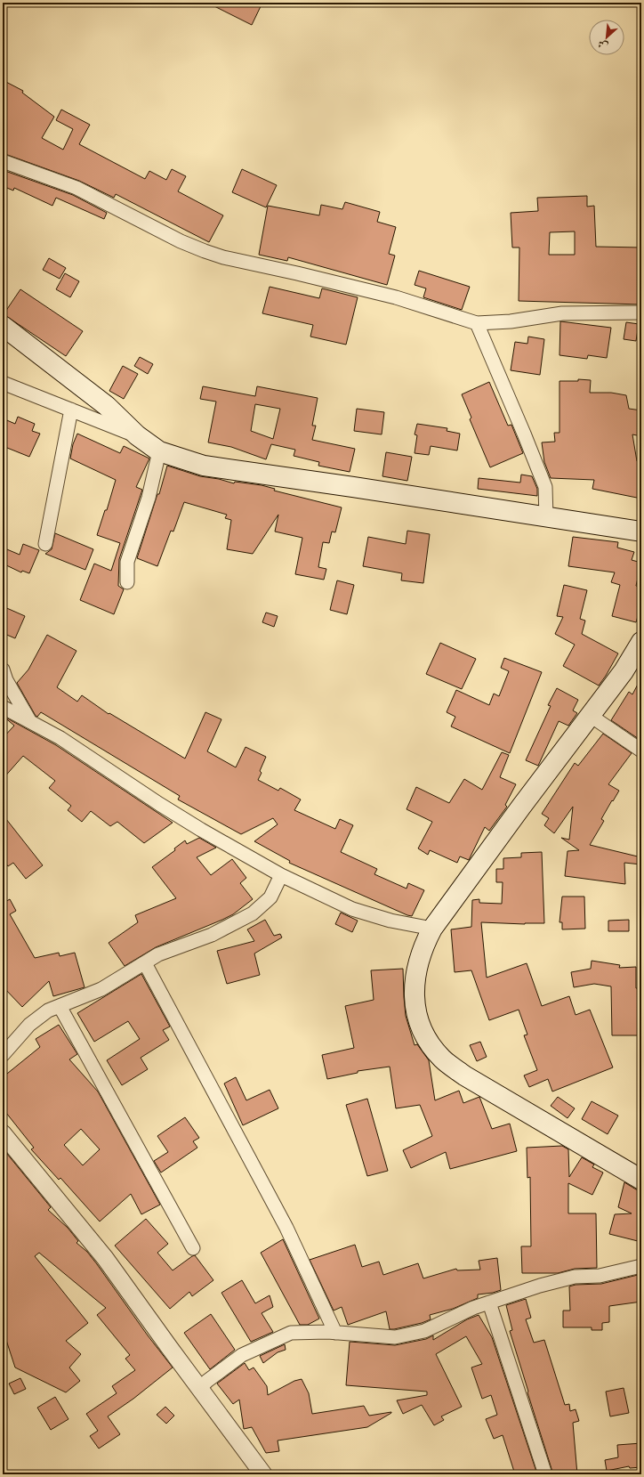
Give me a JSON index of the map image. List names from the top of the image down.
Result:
{
  "north": "bottom left"
}
